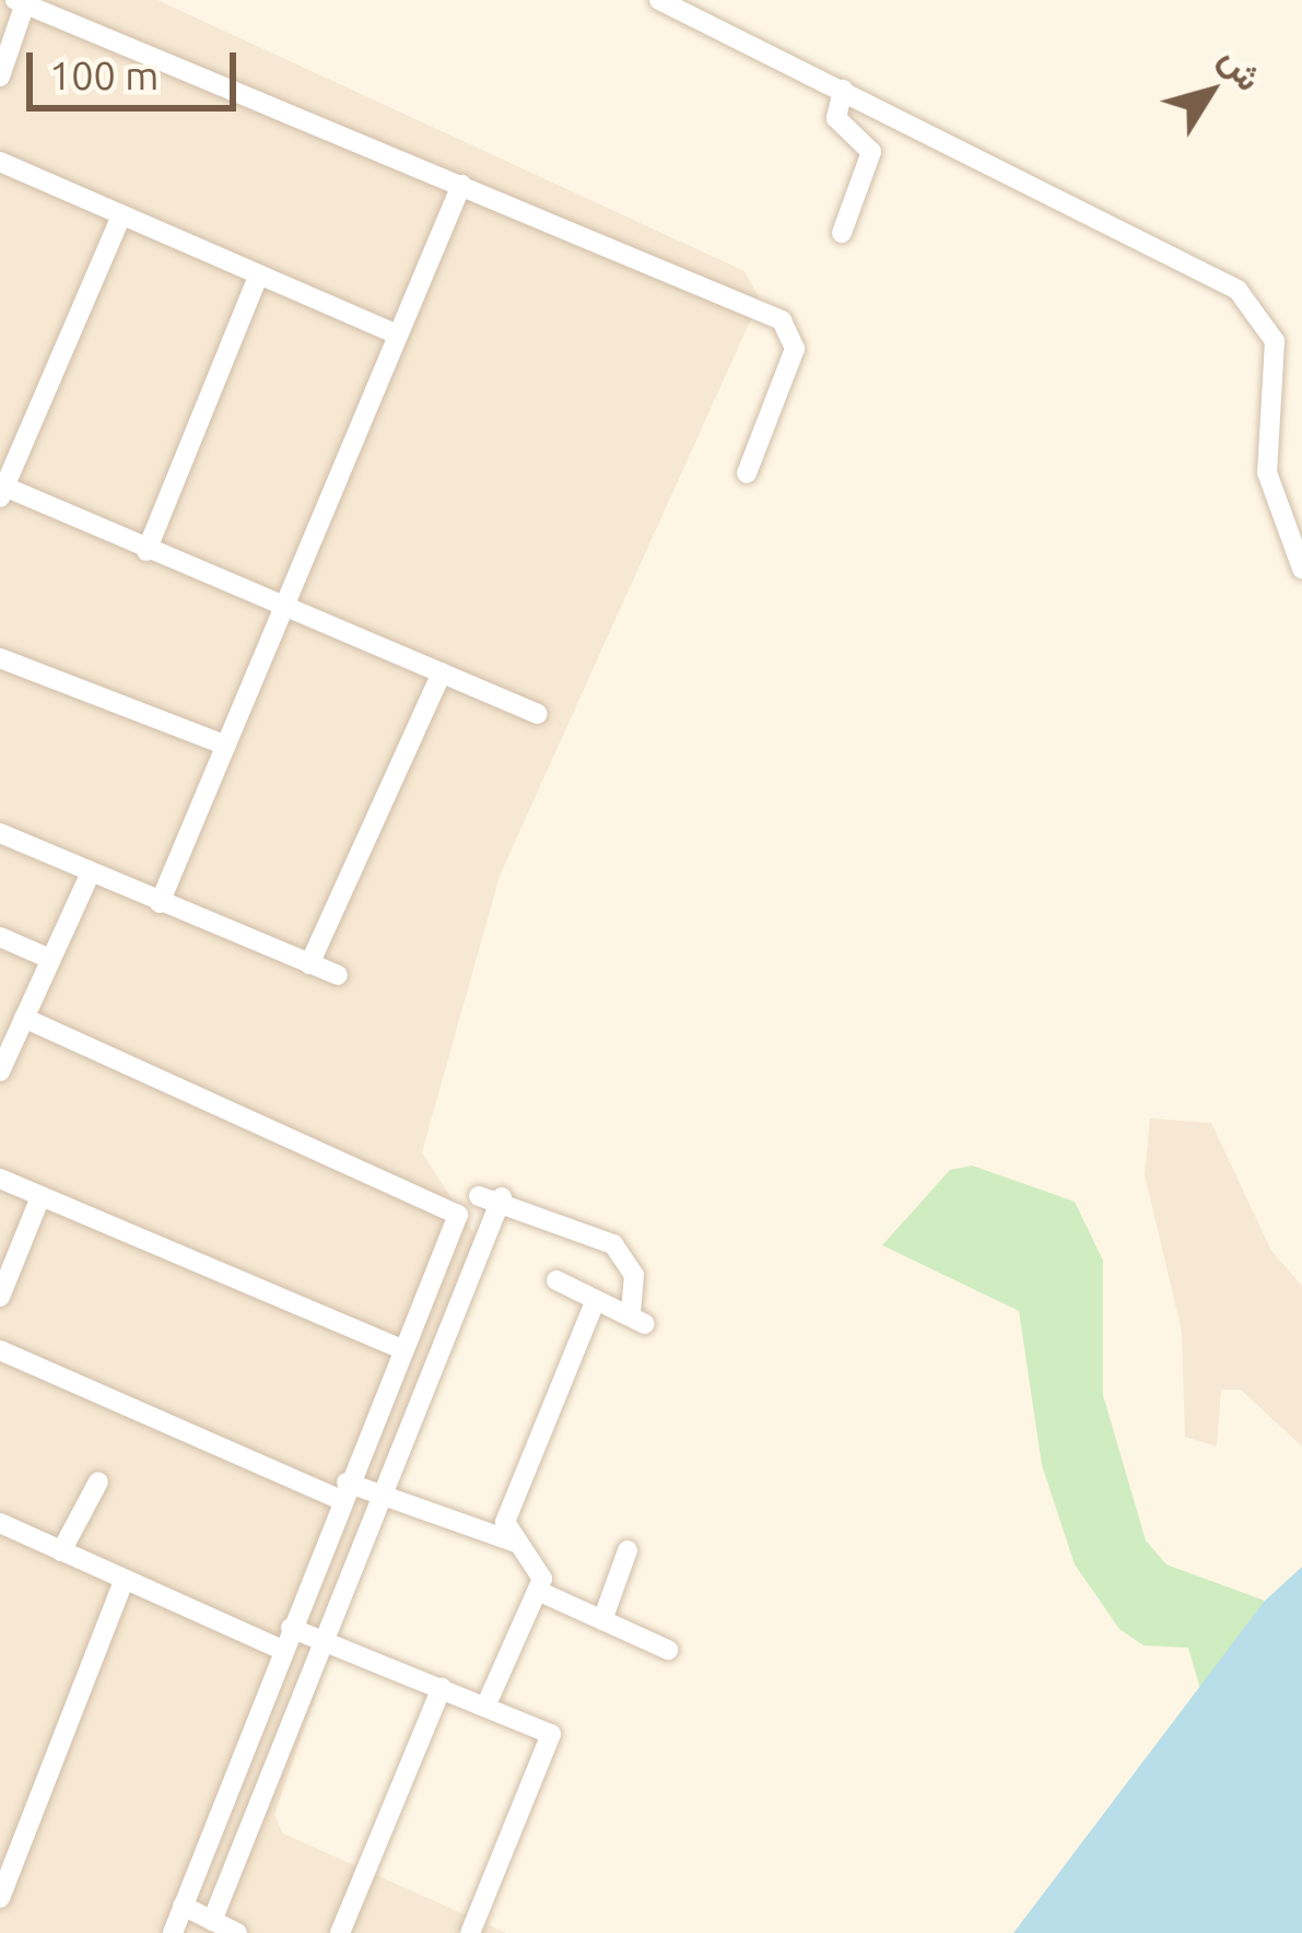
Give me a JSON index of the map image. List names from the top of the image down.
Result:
{
  "scale_bar": "100 m",
  "north": "top right"
}
